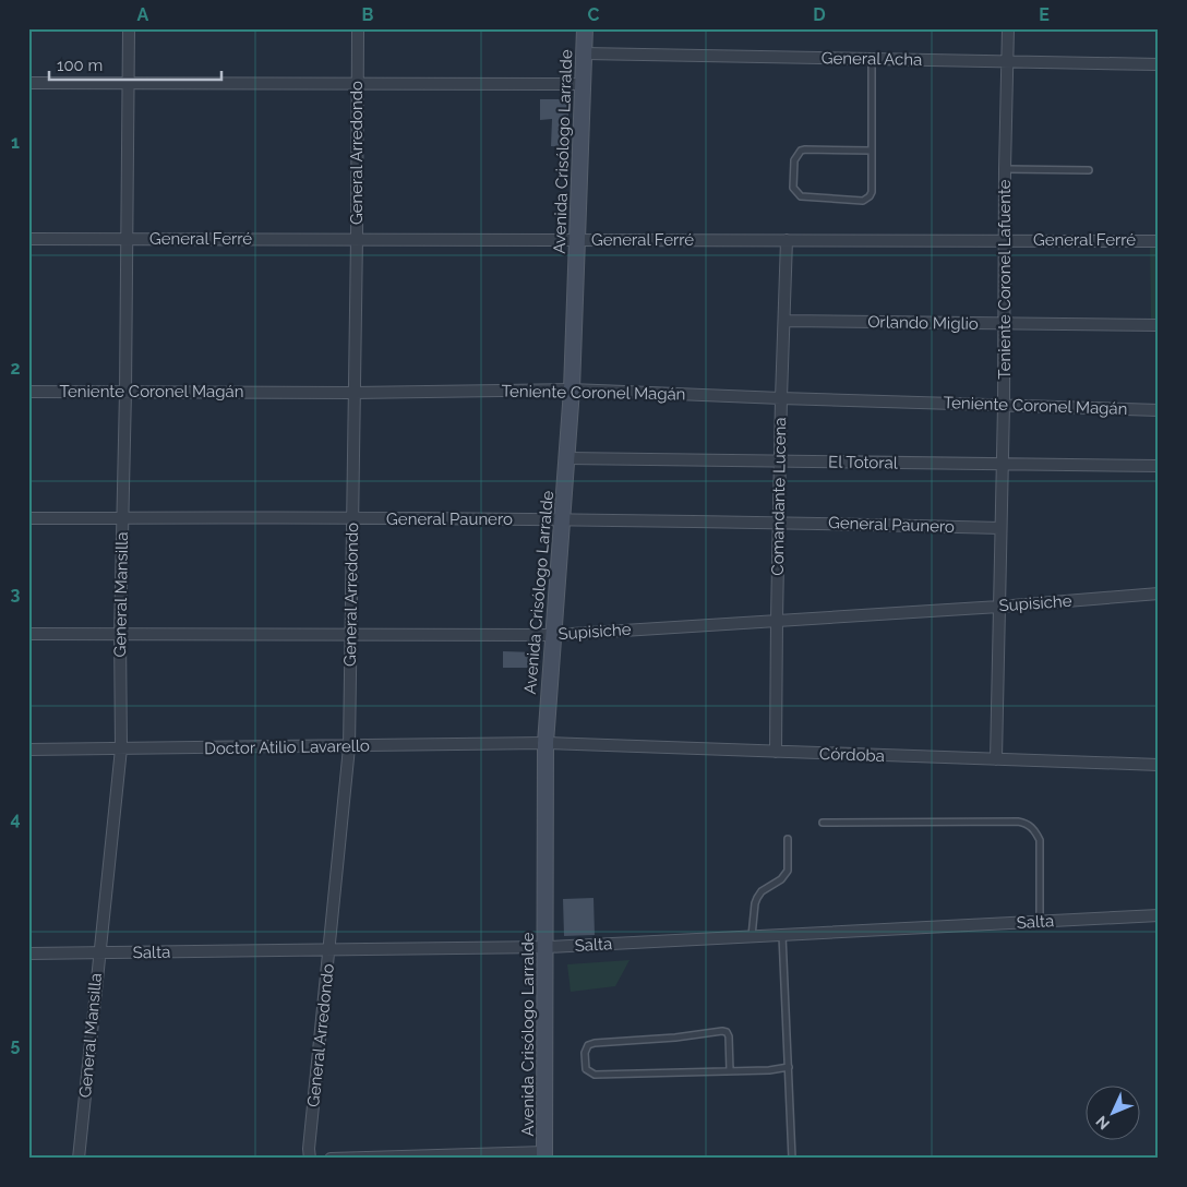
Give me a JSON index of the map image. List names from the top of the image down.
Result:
{
  "streets": {
    "main road": ["Avenida Crisólogo Larralde"],
    "street": [
      "General Acha",
      "General Arredondo",
      "General Ferré",
      "Teniente Coronel Lafuente",
      "Orlando Miglio",
      "Teniente Coronel Magán",
      "El Totoral",
      "Comandante Lucena",
      "General Paunero",
      "General Mansilla",
      "Supisiche",
      "Doctor Atilio Lavarello",
      "Córdoba",
      "Salta"
    ]
  },
  "crossings": [
    ["General Acha", "Avenida Crisólogo Larralde"],
    ["General Acha", "Teniente Coronel Lafuente"],
    ["Avenida Crisólogo Larralde", "General Ferré"],
    ["Avenida Crisólogo Larralde", "Teniente Coronel Magán"],
    ["Avenida Crisólogo Larralde", "El Totoral"],
    ["Avenida Crisólogo Larralde", "General Paunero"],
    ["Avenida Crisólogo Larralde", "Supisiche"],
    ["Avenida Crisólogo Larralde", "Doctor Atilio Lavarello"],
    ["Avenida Crisólogo Larralde", "Córdoba"],
    ["Avenida Crisólogo Larralde", "Salta"],
    ["General Arredondo", "General Ferré"],
    ["General Arredondo", "Teniente Coronel Magán"],
    ["General Arredondo", "General Paunero"],
    ["General Arredondo", "Supisiche"],
    ["General Arredondo", "Doctor Atilio Lavarello"],
    ["General Arredondo", "Salta"],
    ["General Ferré", "Teniente Coronel Lafuente"],
    ["General Ferré", "Comandante Lucena"],
    ["General Ferré", "General Mansilla"],
    ["Teniente Coronel Lafuente", "Orlando Miglio"],
    ["Teniente Coronel Lafuente", "Teniente Coronel Magán"],
    ["Teniente Coronel Lafuente", "El Totoral"],
    ["Teniente Coronel Lafuente", "General Paunero"],
    ["Teniente Coronel Lafuente", "Supisiche"],
    ["Teniente Coronel Lafuente", "Córdoba"],
    ["Orlando Miglio", "Comandante Lucena"],
    ["Teniente Coronel Magán", "Comandante Lucena"],
    ["Teniente Coronel Magán", "General Mansilla"],
    ["El Totoral", "Comandante Lucena"],
    ["Comandante Lucena", "General Paunero"],
    ["Comandante Lucena", "Supisiche"],
    ["Comandante Lucena", "Córdoba"],
    ["General Paunero", "General Mansilla"],
    ["General Mansilla", "Supisiche"],
    ["General Mansilla", "Doctor Atilio Lavarello"],
    ["General Mansilla", "Salta"],
    ["Doctor Atilio Lavarello", "Córdoba"]
  ],
  "scale_bar": "100 m",
  "north": "bottom left",
  "grid": {
    "columns": [
      "A",
      "B",
      "C",
      "D",
      "E"
    ],
    "rows": [
      "1",
      "2",
      "3",
      "4",
      "5"
    ]
  }
}
